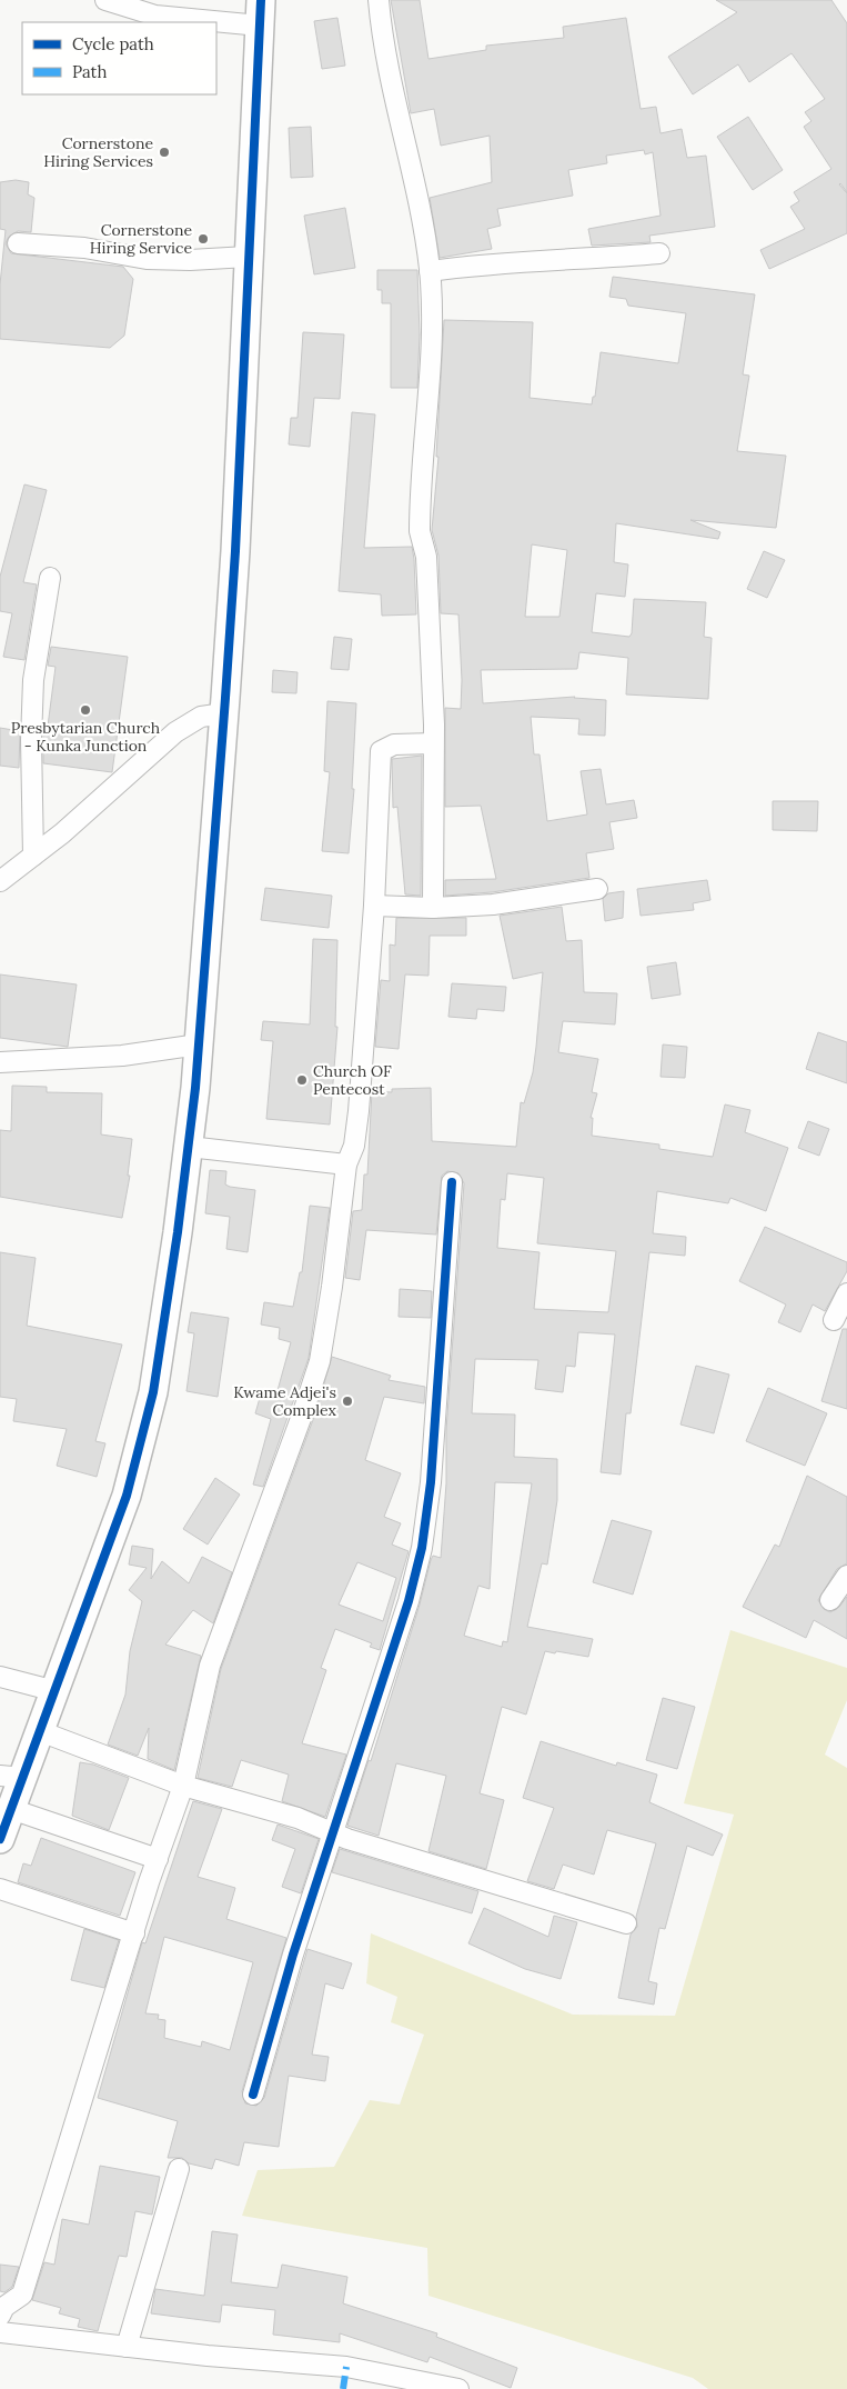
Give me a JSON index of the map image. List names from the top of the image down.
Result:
{
  "places": [
    "Cornerstone Hiring Services",
    "Cornerstone Hiring Service",
    "Presbytarian Church - Kunka Junction",
    "Church OF Pentecost",
    "Kwame Adjei's Complex"
  ],
  "legend": ["Cycle path", "Path"]
}
